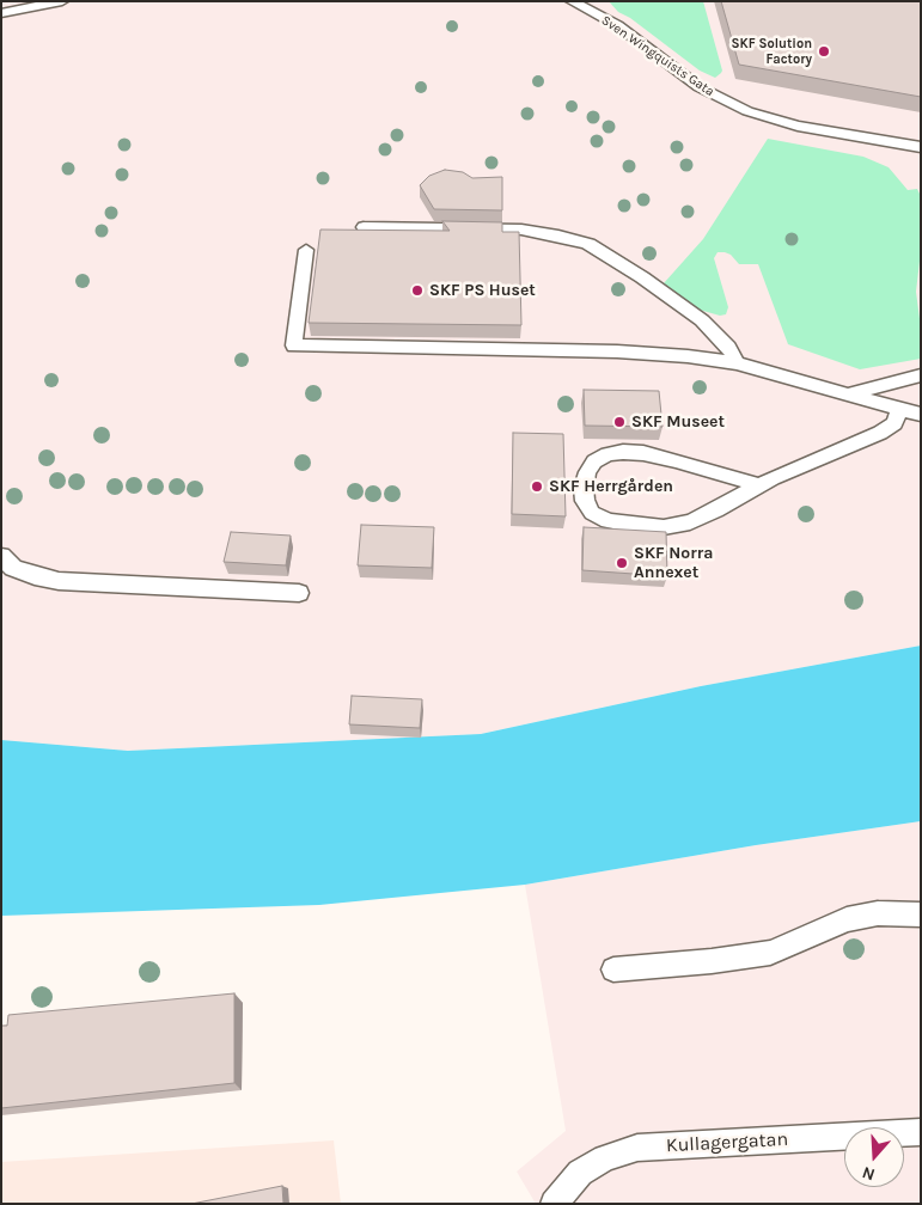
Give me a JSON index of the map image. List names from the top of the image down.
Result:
{
  "streets": {
    "lane": ["Sven Wingquists Gata", "Kullagergatan"]
  },
  "places": [
    "SKF Solution Factory",
    "SKF PS Huset",
    "SKF Museet",
    "SKF Herrgården",
    "SKF Norra Annexet"
  ],
  "north": "bottom"
}
